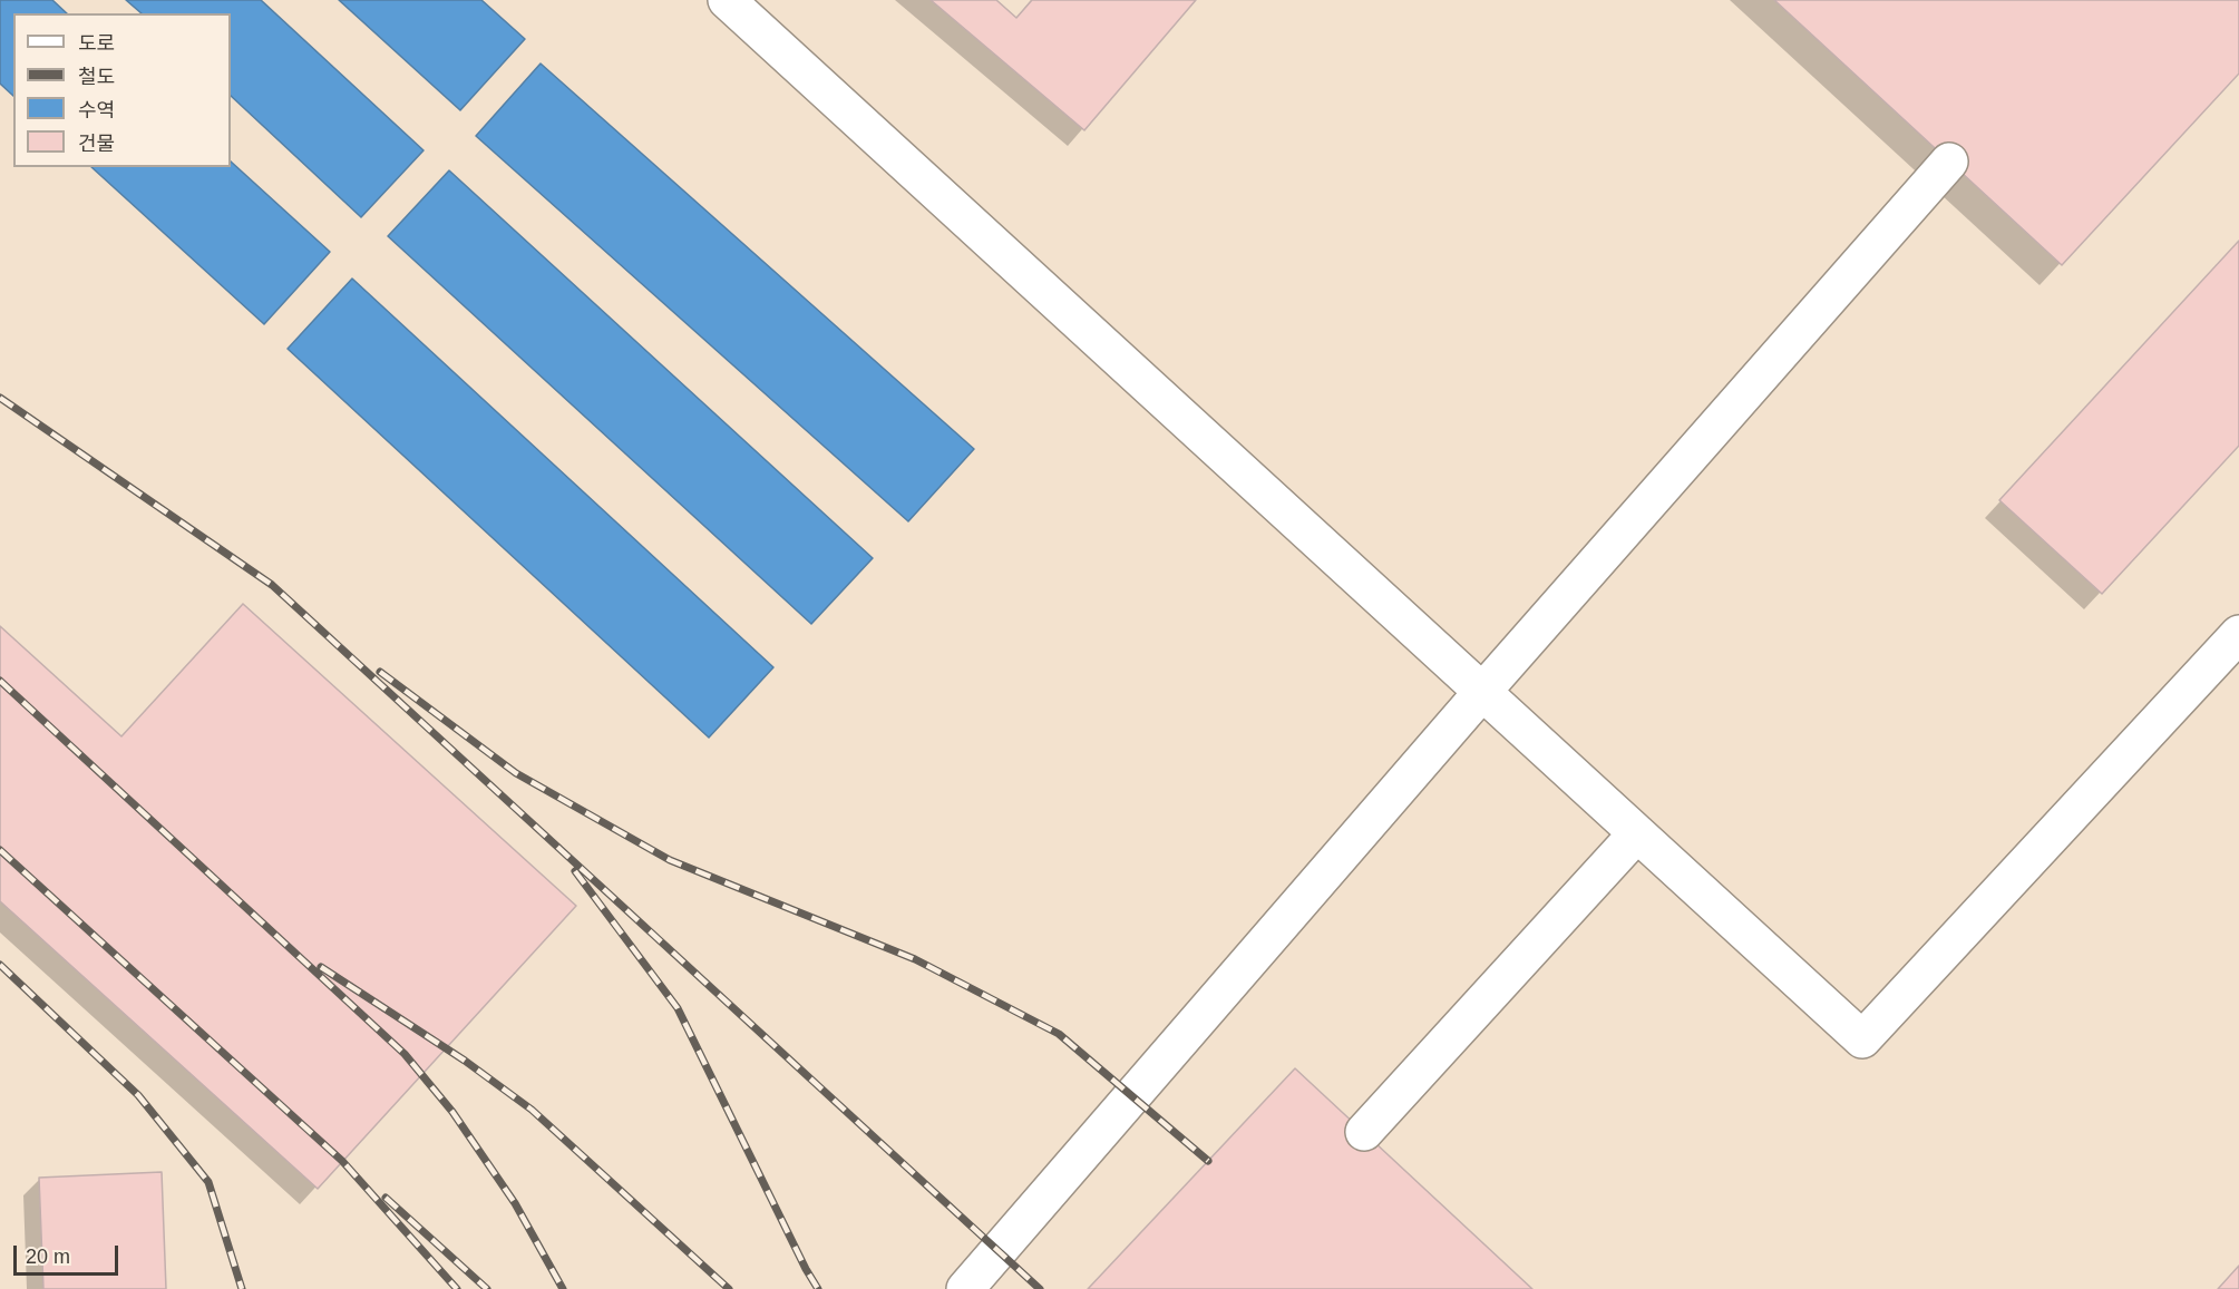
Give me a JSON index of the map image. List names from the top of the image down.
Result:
{
  "legend": [
    "도로",
    "철도",
    "수역",
    "건물"
  ],
  "scale_bar": "20 m"
}
